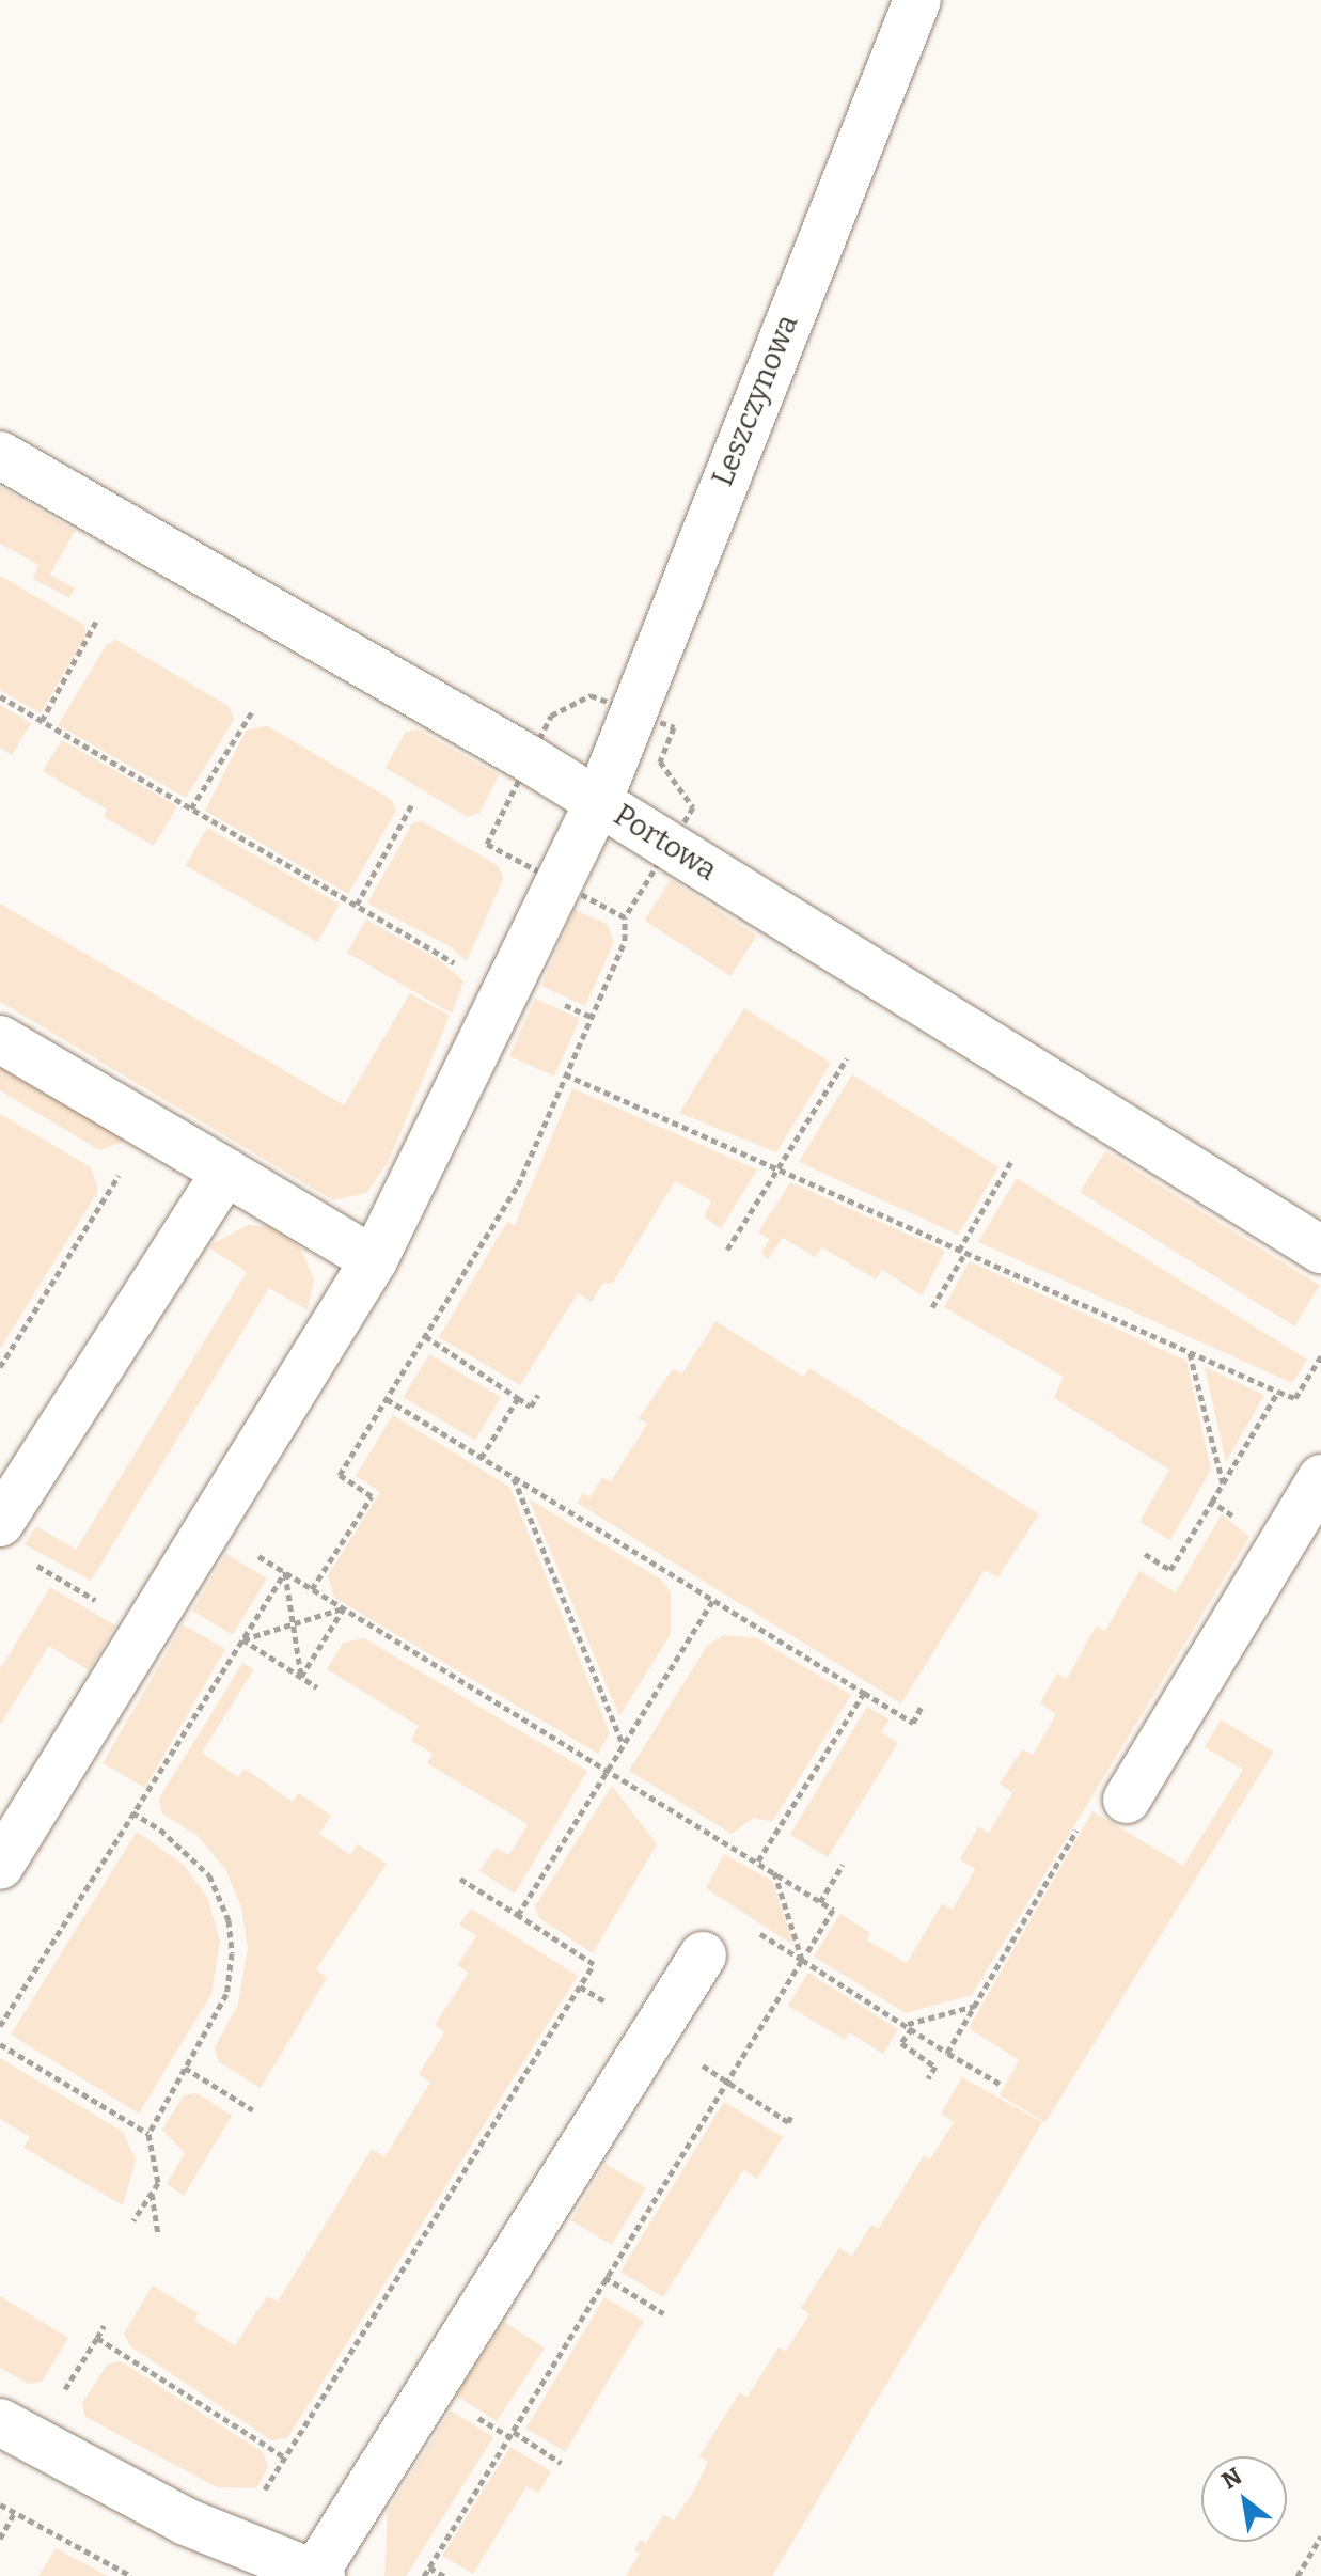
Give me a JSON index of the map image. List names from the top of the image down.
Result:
{
  "streets": {
    "street": ["Leszczynowa", "Portowa"]
  },
  "crossings": [
    ["Leszczynowa", "Portowa"]
  ],
  "north": "top left"
}
